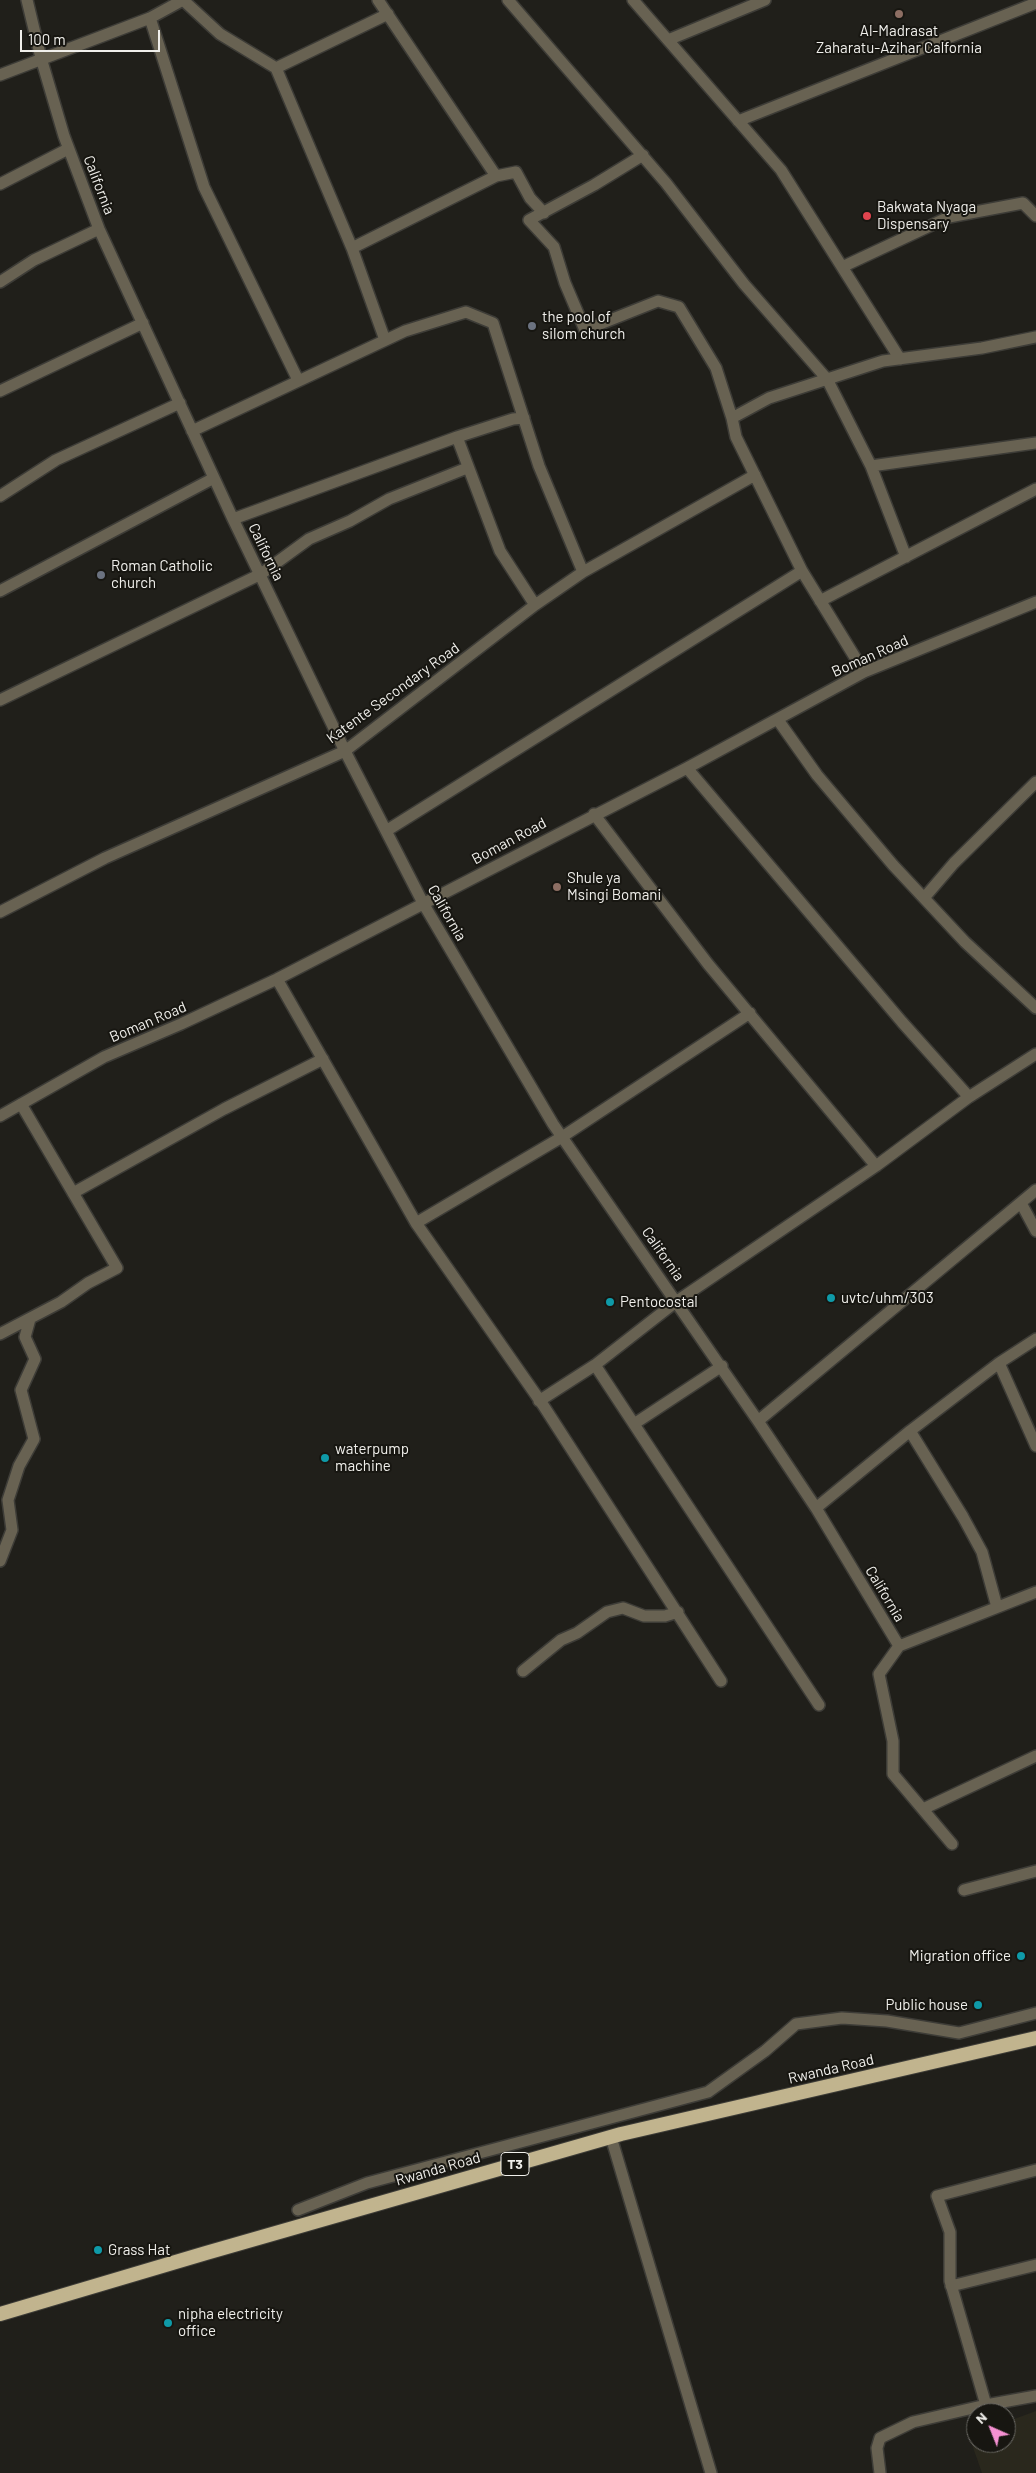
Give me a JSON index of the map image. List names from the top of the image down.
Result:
{
  "streets": {
    "highway": ["Rwanda Road", "T3"],
    "street": ["California", "Boman Road", "Katente Secondary Road"]
  },
  "crossings": [
    ["California", "Boman Road"],
    ["California", "Katente Secondary Road"]
  ],
  "places": [
    "Al-Madrasat Zaharatu-Azihar Calfornia",
    "Bakwata Nyaga Dispensary",
    "the pool of silom church",
    "Roman Catholic church",
    "Shule ya Msingi Bomani",
    "uvtc/uhm/303",
    "Pentocostal",
    "waterpump machine",
    "Migration office",
    "Public house",
    "Grass Hat",
    "nipha electricity office"
  ],
  "scale_bar": "100 m",
  "north": "top left"
}
